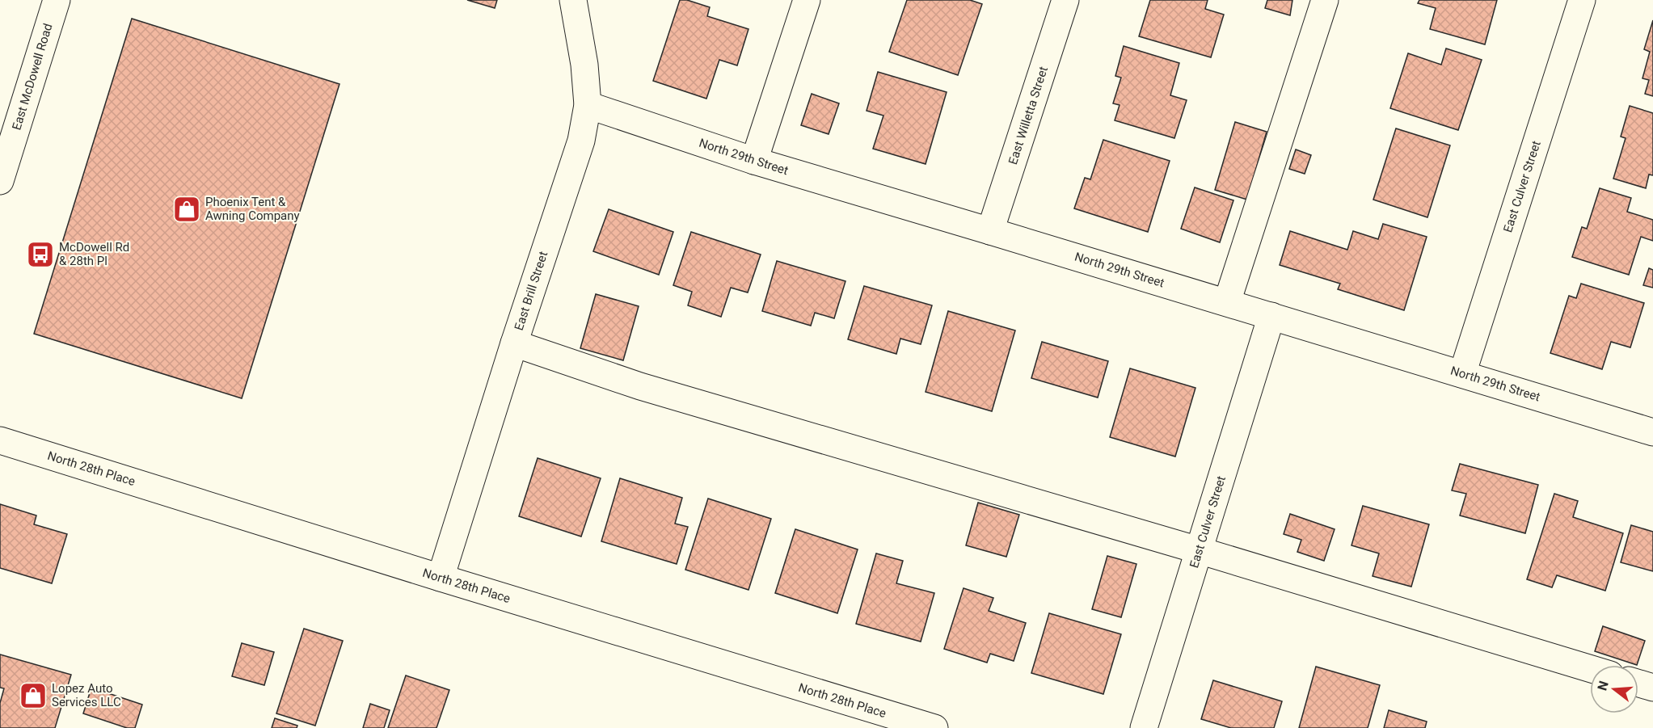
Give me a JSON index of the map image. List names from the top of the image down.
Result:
{
  "streets": {
    "street": [
      "East McDowell Road",
      "East Willetta Street",
      "North 29th Street",
      "East Culver Street",
      "East Brill Street",
      "North 28th Place"
    ]
  },
  "crossings": [
    ["East Willetta Street", "North 29th Street"],
    ["North 29th Street", "East Culver Street"],
    ["North 29th Street", "East Brill Street"],
    ["East Brill Street", "North 28th Place"]
  ],
  "places": {
    "shop": ["Phoenix Tent & Awning Company", "Lopez Auto Services LLC"],
    "bus stop": ["McDowell Rd & 28th Pl"]
  },
  "north": "left"
}
